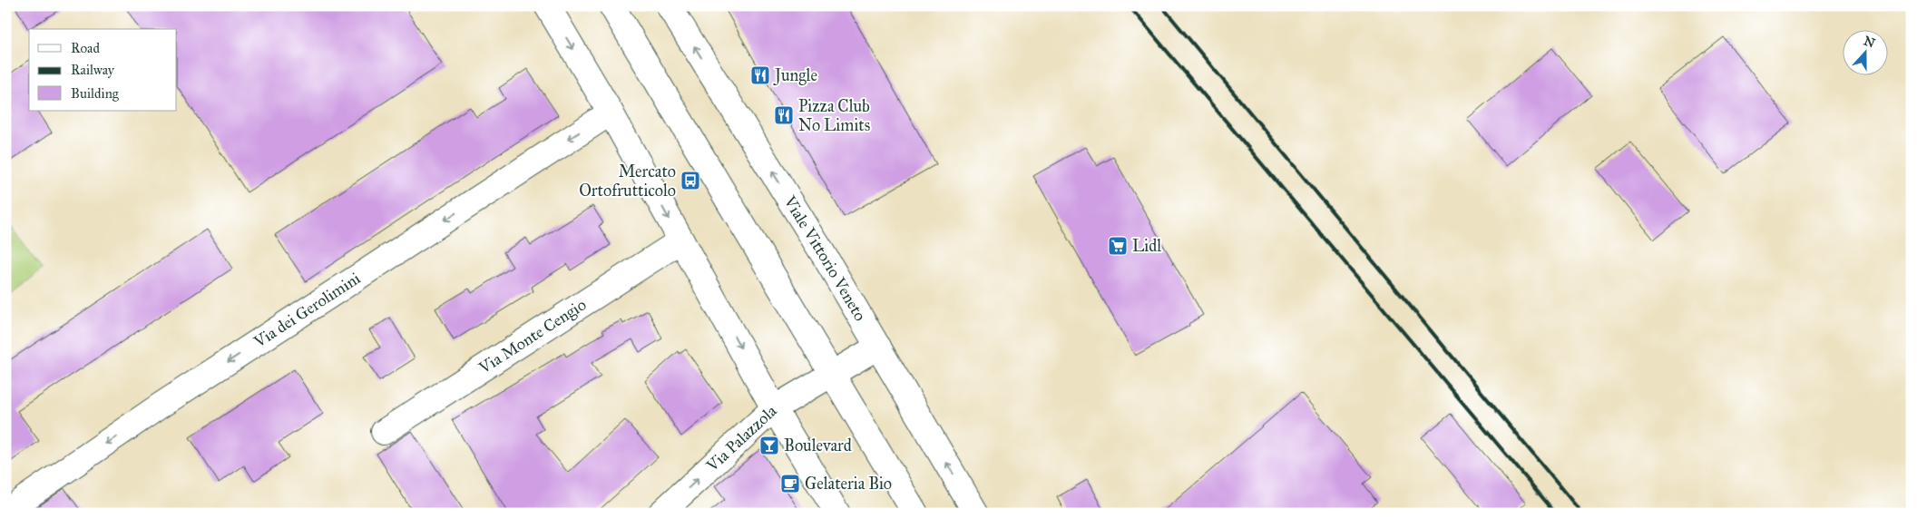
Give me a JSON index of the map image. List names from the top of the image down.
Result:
{
  "streets": {
    "street": [
      "Viale Vittorio Veneto",
      "Via dei Gerolimini",
      "Via Monte Cengio",
      "Via Palazzola"
    ]
  },
  "crossings": [
    ["Viale Vittorio Veneto", "Via Palazzola"]
  ],
  "one_way": ["Via dei Gerolimini", "Via Palazzola"],
  "places": {
    "restaurant": ["Jungle", "Pizza Club No Limits"],
    "bus stop": ["Mercato Ortofrutticolo"],
    "supermarket": ["Lidl"],
    "bar": ["Boulevard"],
    "cafe": ["Gelateria Bio"]
  },
  "legend": ["Road", "Railway", "Building"],
  "north": "top"
}
